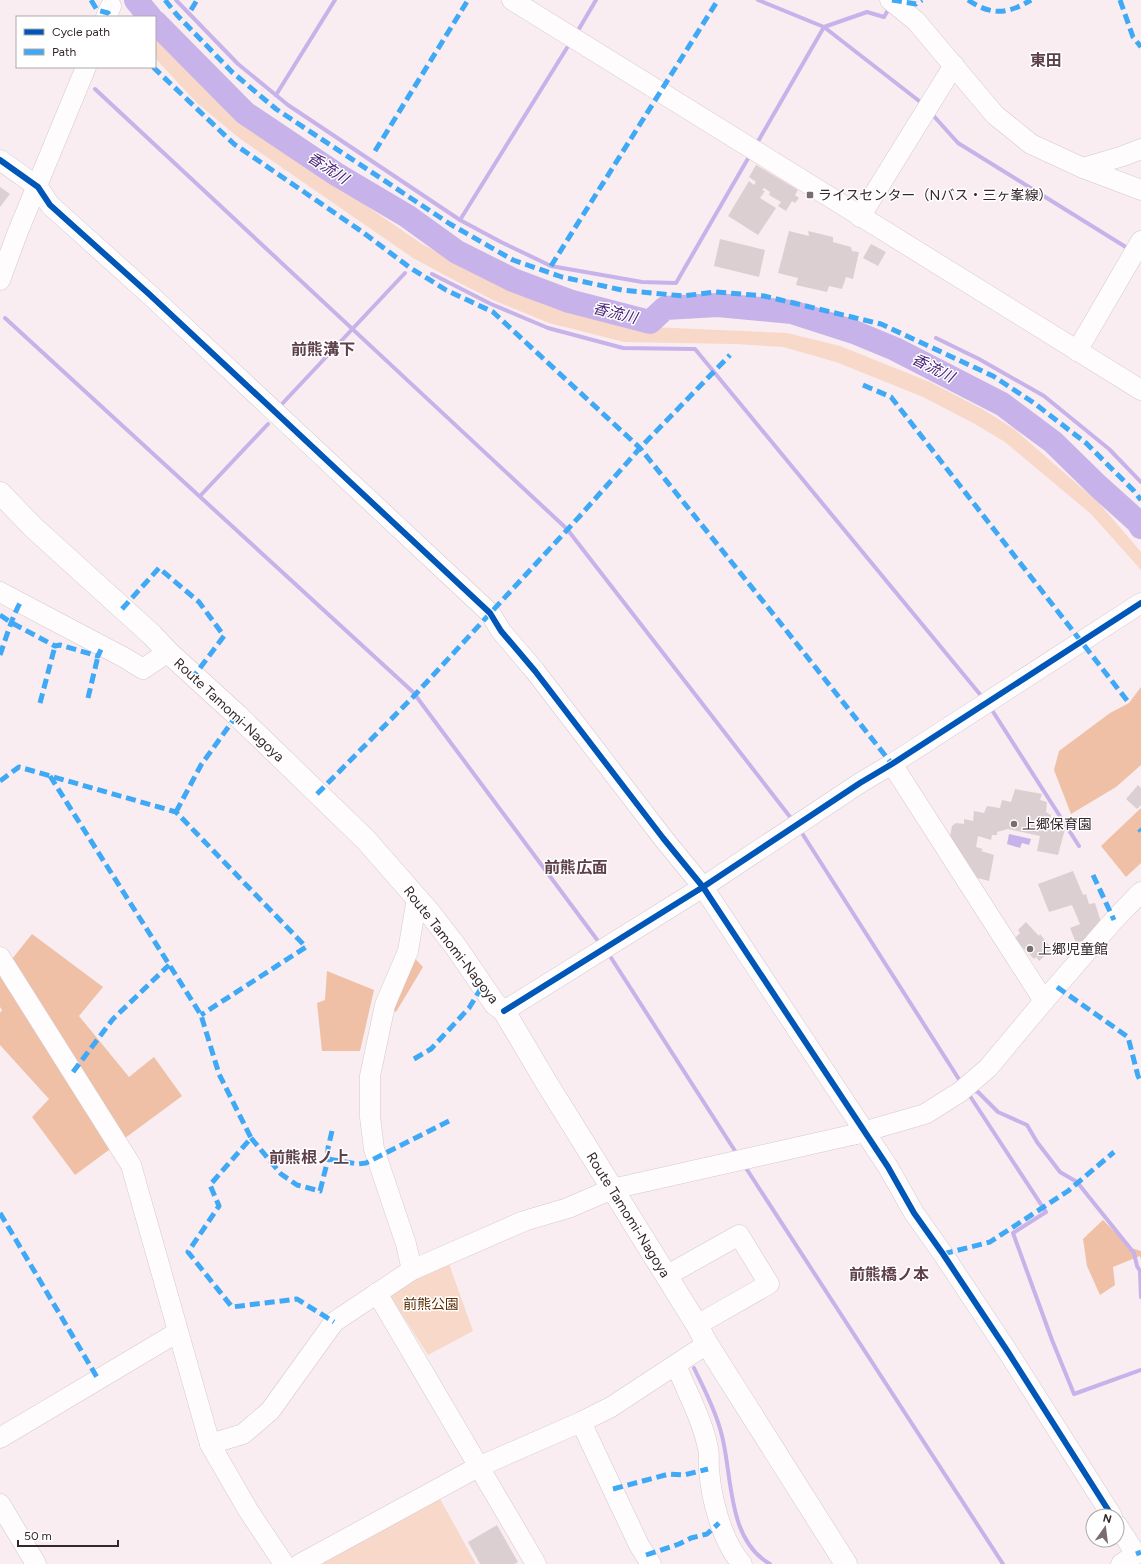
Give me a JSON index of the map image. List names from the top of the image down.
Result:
{
  "streets": {
    "main road": ["Route Tamomi-Nagoya"]
  },
  "districts": [
    "東田",
    "前熊溝下",
    "前熊広面",
    "前熊根ノ上",
    "前熊橋ノ本"
  ],
  "water": ["香流川"],
  "parks": ["前熊公園"],
  "places": {
    "transit": ["ライスセンター（Nバス・三ヶ峯線）"],
    "other": ["上郷保育園", "上郷児童館"]
  },
  "legend": ["Cycle path", "Path"],
  "scale_bar": "50 m",
  "north": "top"
}
